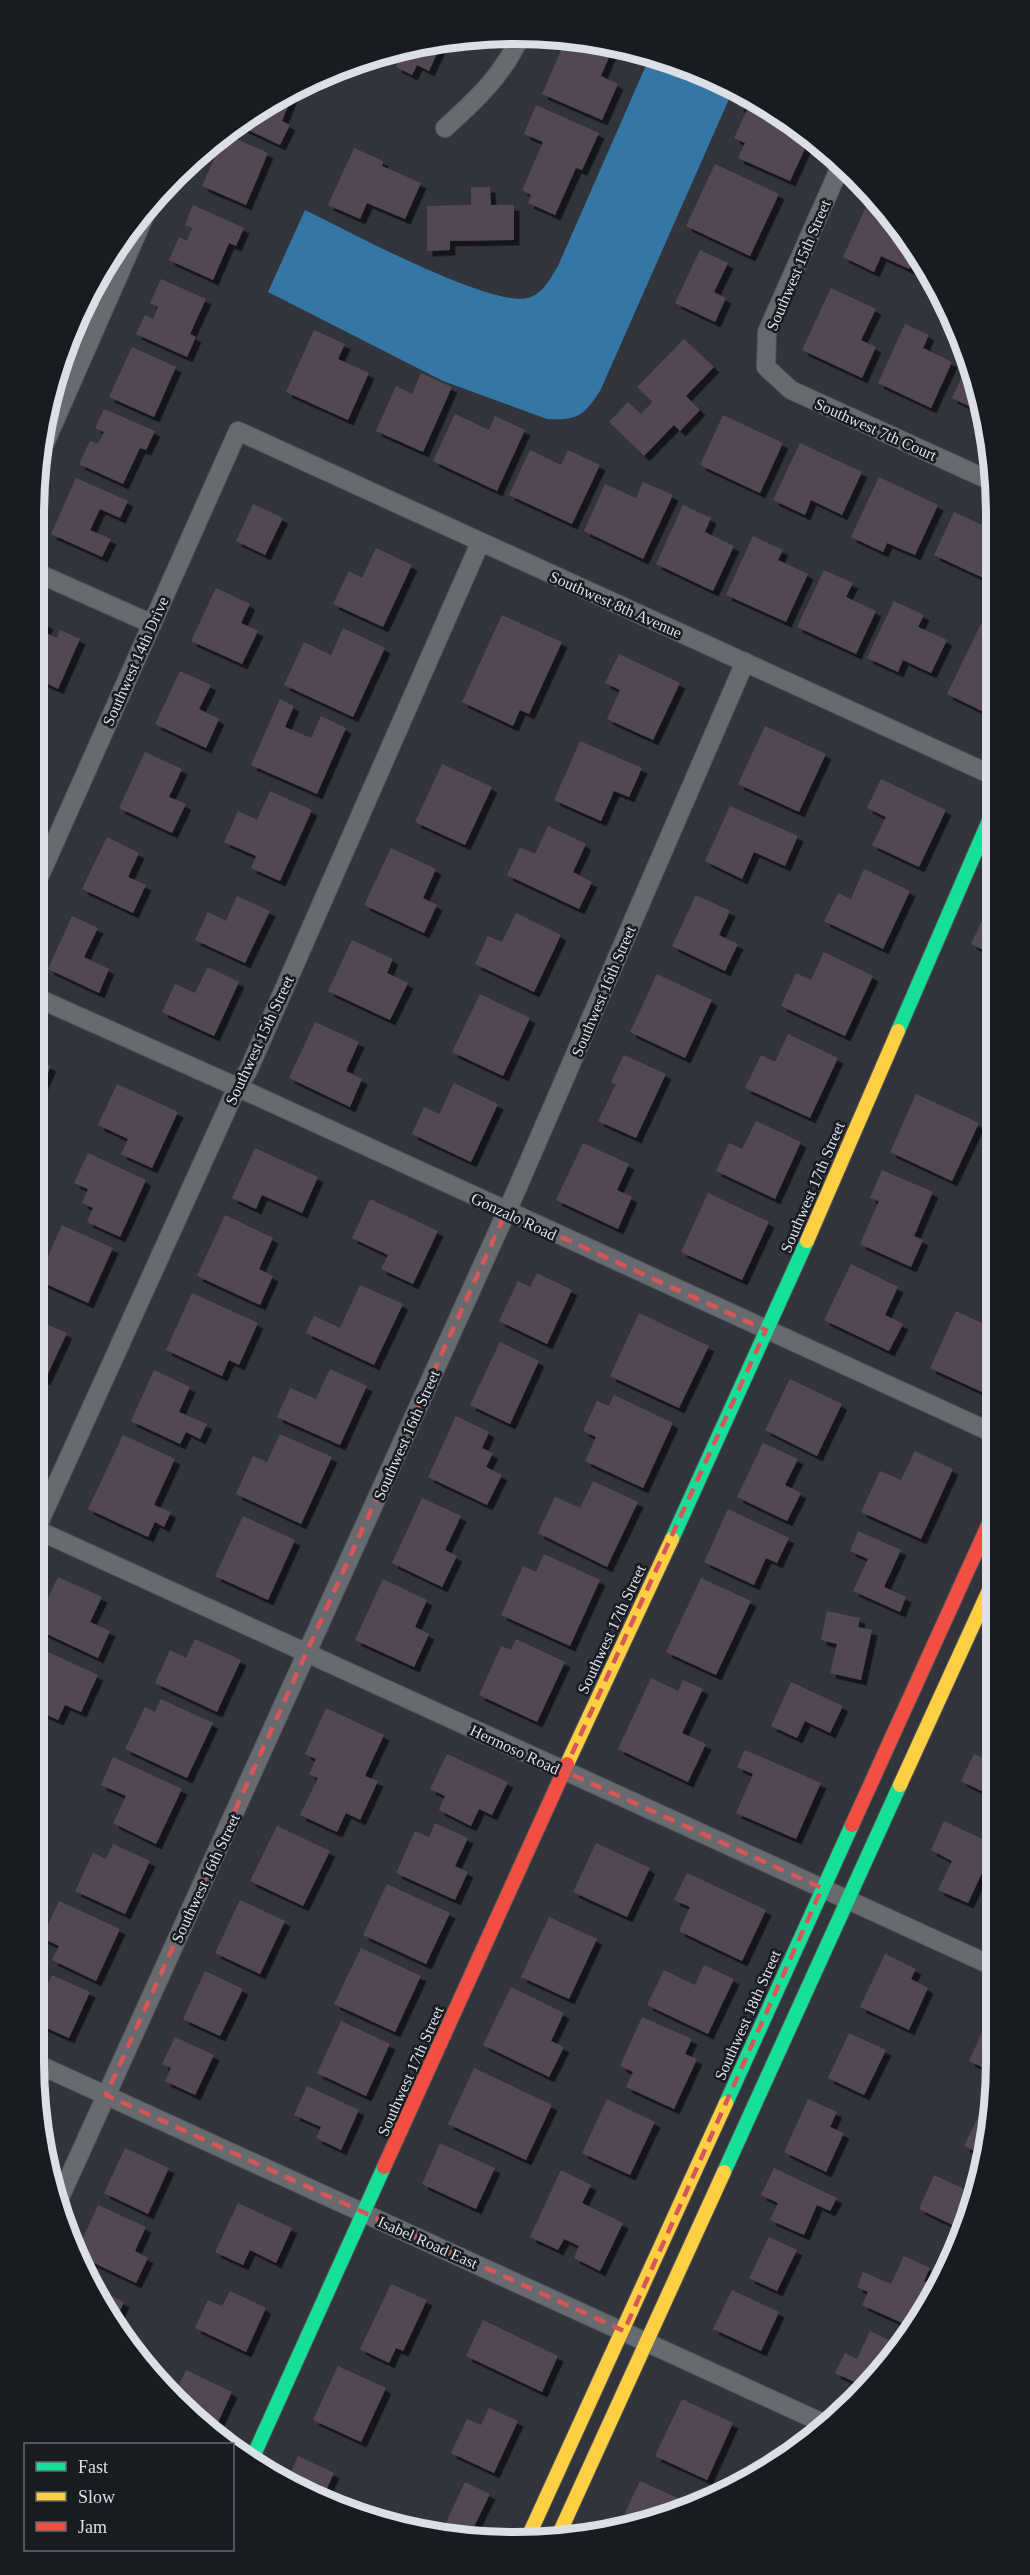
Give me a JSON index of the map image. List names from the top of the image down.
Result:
{
  "streets": {
    "main road": ["Southwest 17th Street", "Southwest 18th Street"],
    "street": [
      "Southwest 15th Street",
      "Southwest 7th Court",
      "Southwest 8th Avenue",
      "Southwest 14th Drive",
      "Southwest 16th Street",
      "Gonzalo Road",
      "Hermoso Road",
      "Isabel Road East"
    ]
  },
  "crossings": [
    ["Southwest 15th Street", "Southwest 7th Court"],
    ["Southwest 15th Street", "Southwest 8th Avenue"],
    ["Southwest 15th Street", "Gonzalo Road"],
    ["Southwest 8th Avenue", "Southwest 14th Drive"],
    ["Southwest 8th Avenue", "Southwest 16th Street"],
    ["Southwest 16th Street", "Gonzalo Road"],
    ["Southwest 16th Street", "Hermoso Road"],
    ["Southwest 16th Street", "Isabel Road East"],
    ["Southwest 17th Street", "Gonzalo Road"],
    ["Southwest 17th Street", "Hermoso Road"],
    ["Southwest 17th Street", "Isabel Road East"],
    ["Hermoso Road", "Southwest 18th Street"],
    ["Southwest 18th Street", "Isabel Road East"]
  ],
  "legend": ["Fast", "Slow", "Jam"]
}
